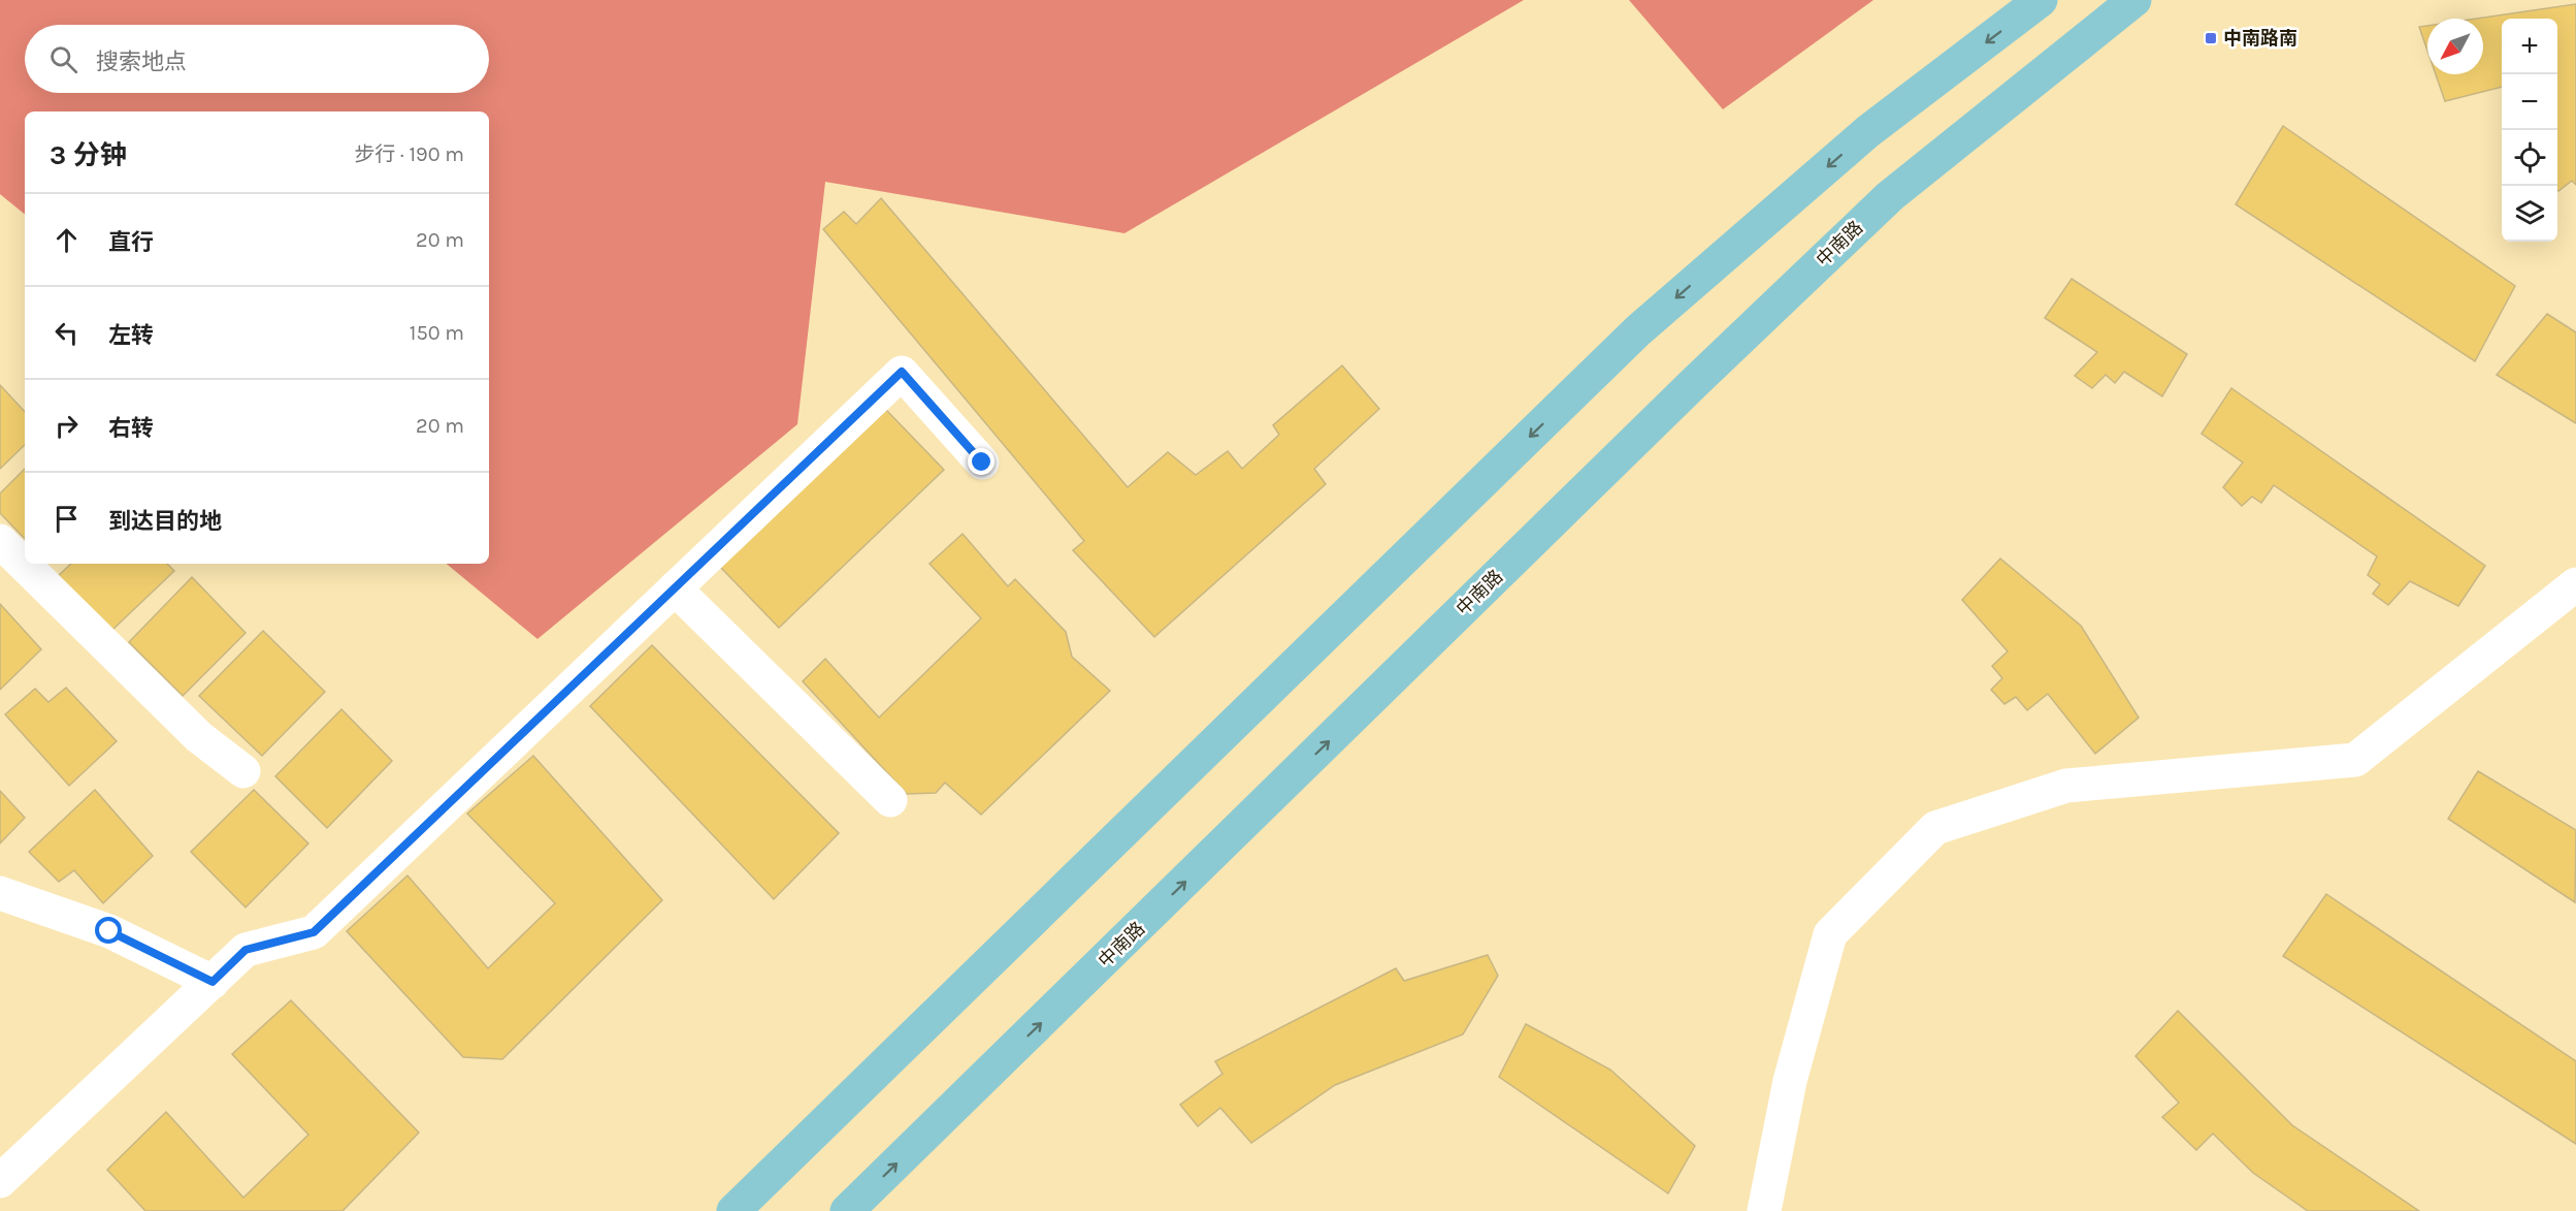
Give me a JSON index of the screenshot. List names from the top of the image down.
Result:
{
  "streets": {
    "main road": ["中南路"]
  },
  "places": {
    "transit": ["中南路南"]
  },
  "north": "bottom left",
  "page": {
    "map_buttons": ["+", "−"],
    "search": "搜索地点",
    "heading": ["3 分钟", "步行 · 190 m"],
    "list": [
      ["直行", "20 m"],
      ["左转", "150 m"],
      ["右转", "20 m"],
      "到达目的地"
    ]
  }
}
